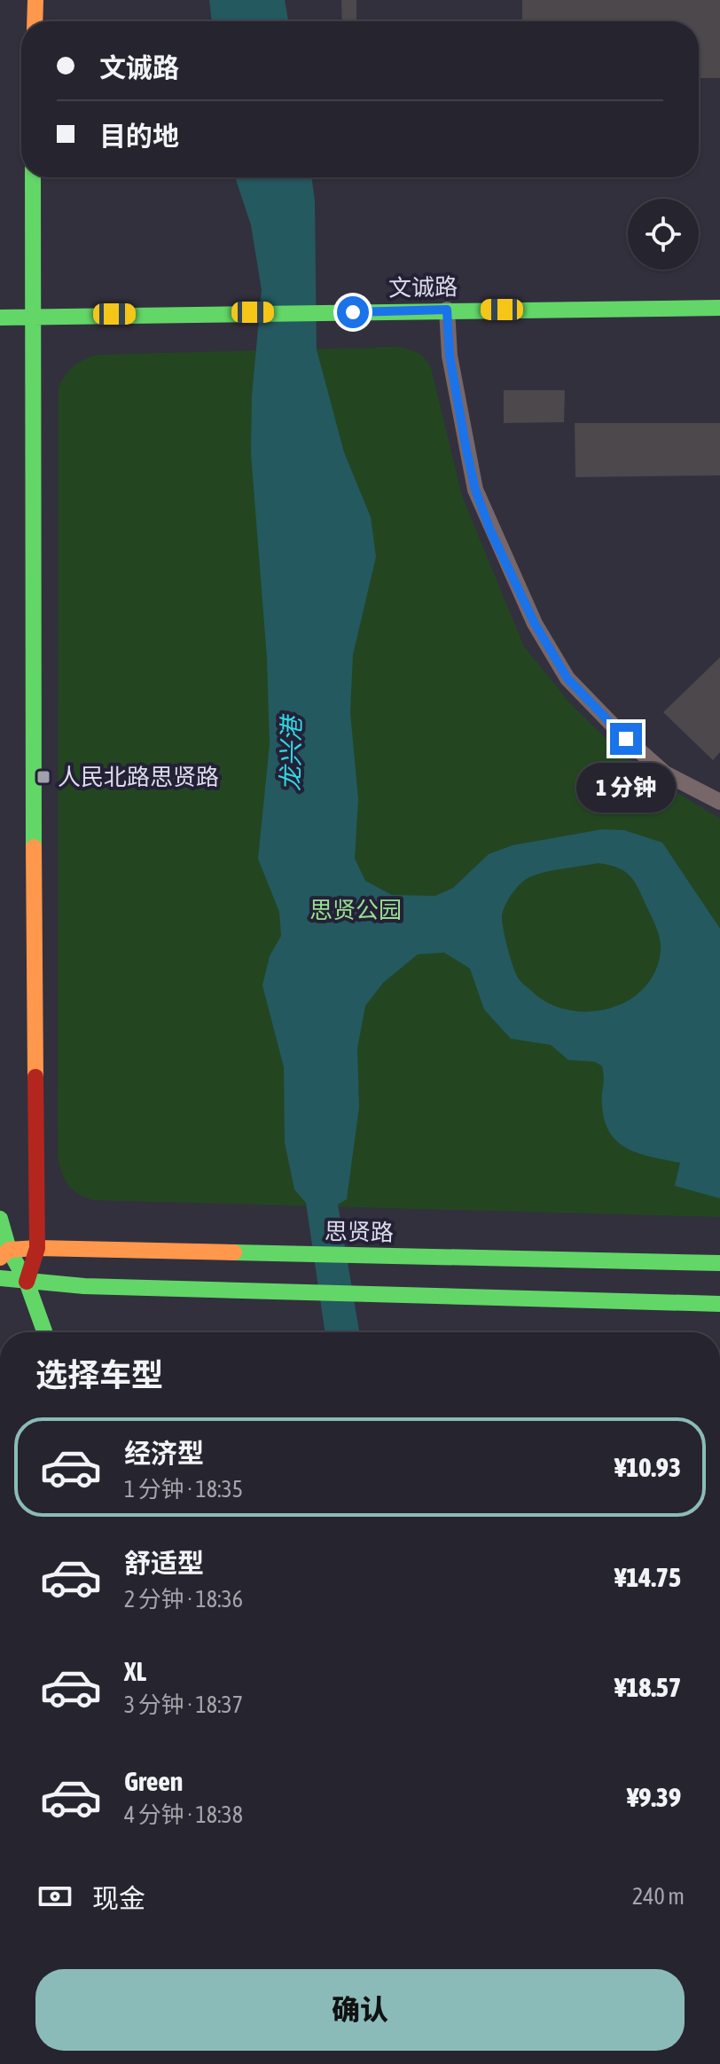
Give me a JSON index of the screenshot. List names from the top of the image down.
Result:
{
  "streets": {
    "main road": ["文诚路", "思贤路"]
  },
  "water": ["龙兴港"],
  "parks": ["思贤公园"],
  "places": {
    "transit": ["人民北路思贤路"]
  },
  "page": {
    "banner": ["文诚路", "目的地"],
    "bubble": "1 分钟",
    "heading": "选择车型",
    "list": [
      {
        "name": "经济型",
        "note": "1 分钟 · 18:35",
        "value": "¥10.93"
      },
      {
        "name": "舒适型",
        "note": "2 分钟 · 18:36",
        "value": "¥14.75"
      },
      {
        "name": "XL",
        "note": "3 分钟 · 18:37",
        "value": "¥18.57"
      },
      {
        "name": "Green",
        "note": "4 分钟 · 18:38",
        "value": "¥9.39"
      }
    ],
    "pay": ["现金", "240 m"],
    "buttons": "确认"
  }
}
